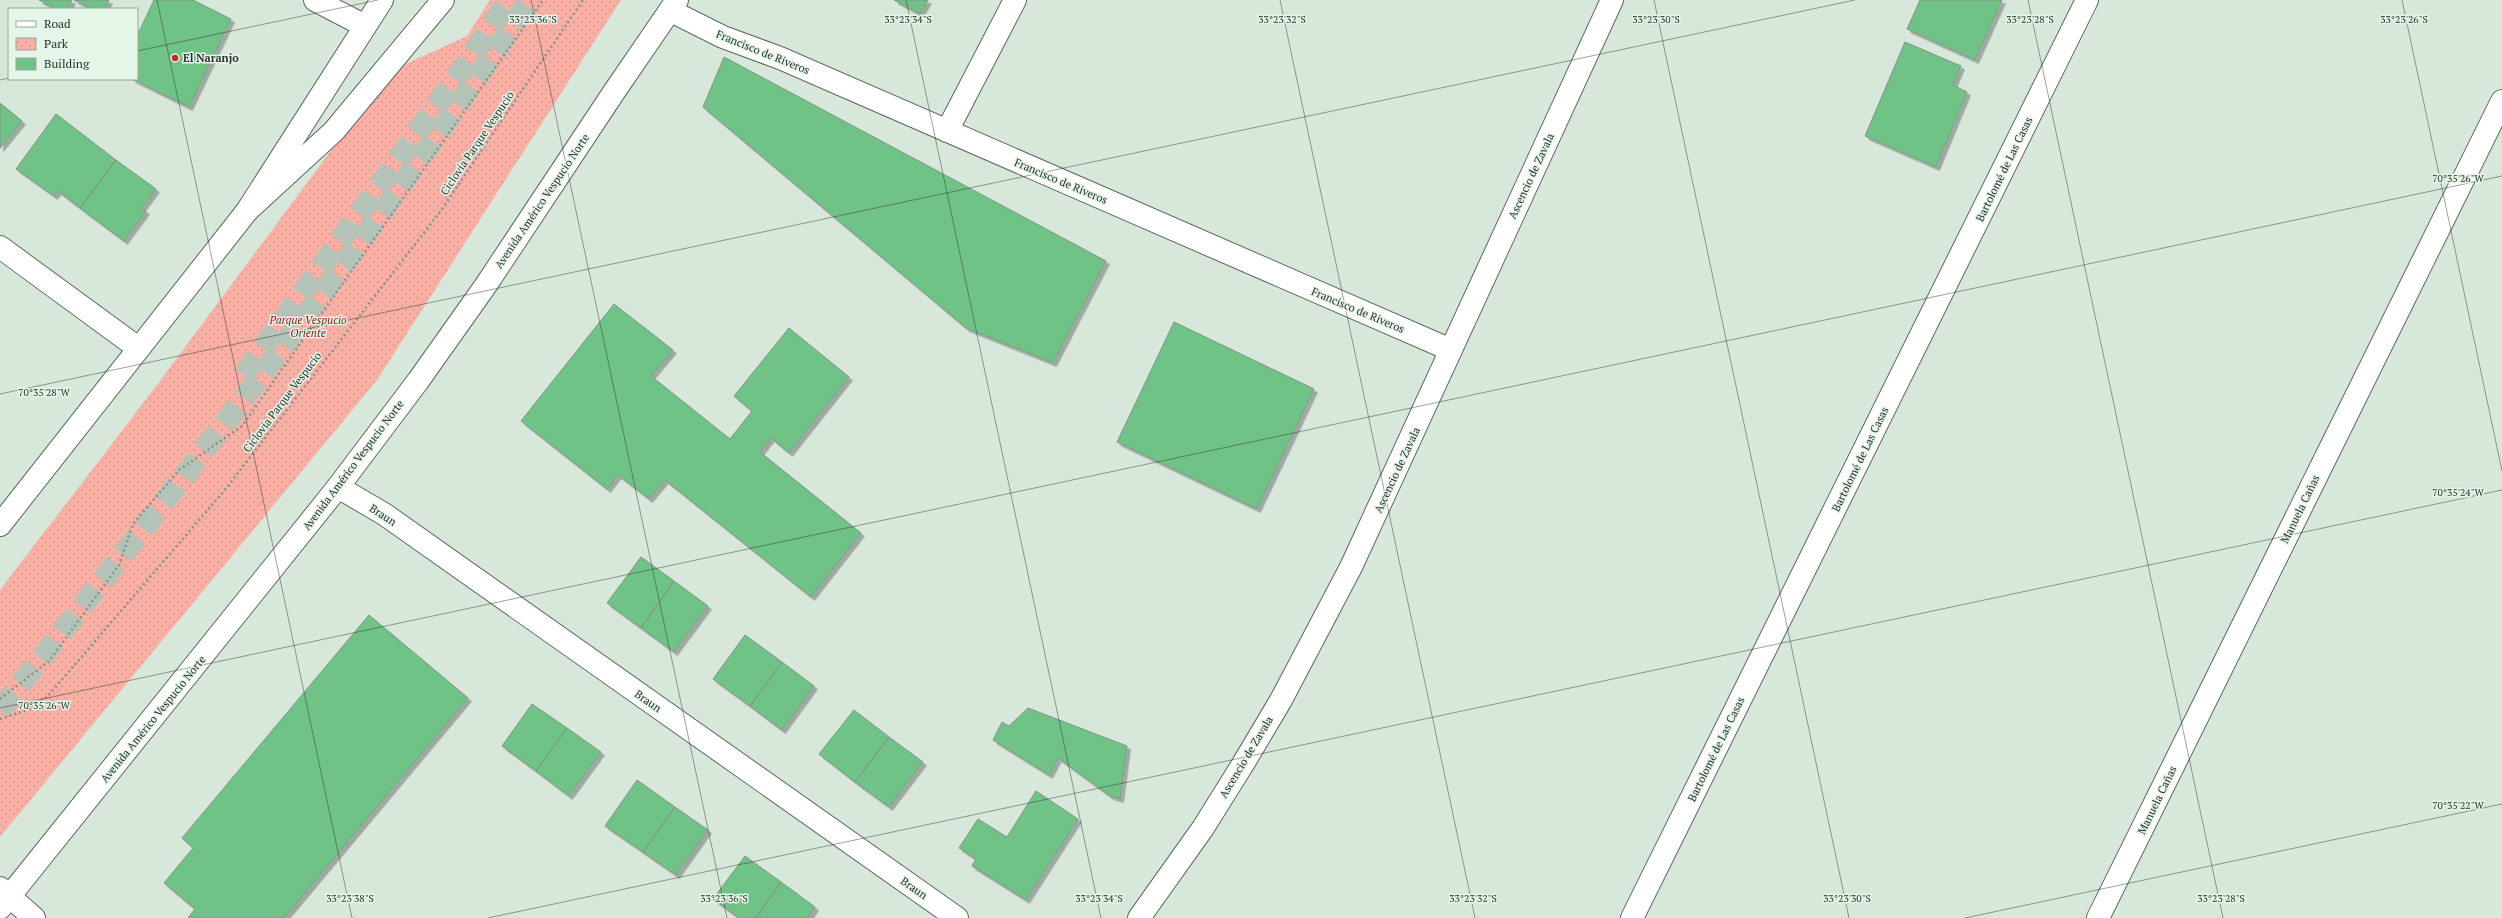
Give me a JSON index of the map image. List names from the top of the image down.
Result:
{
  "streets": {
    "main road": [
      "Francisco de Riveros",
      "Bartolomé de Las Casas",
      "Ascencio de Zavala",
      "Avenida Américo Vespucio Norte",
      "Manuela Cañas",
      "Braun"
    ],
    "path": ["Ciclovía Parque Vespucio"]
  },
  "crossings": [
    ["Francisco de Riveros", "Ascencio de Zavala"],
    ["Francisco de Riveros", "Avenida Américo Vespucio Norte"],
    ["Avenida Américo Vespucio Norte", "Braun"]
  ],
  "parks": ["Parque Vespucio Oriente"],
  "places": ["El Naranjo"],
  "legend": ["Road", "Park", "Building"],
  "coordinates": [
    "33°23'36\"S",
    "33°23'34\"S",
    "33°23'32\"S",
    "33°23'30\"S",
    "33°23'28\"S",
    "33°23'26\"S",
    "70°35'26\"W",
    "70°35'28\"W",
    "70°35'24\"W",
    "70°35'22\"W",
    "33°23'38\"S"
  ]
}
